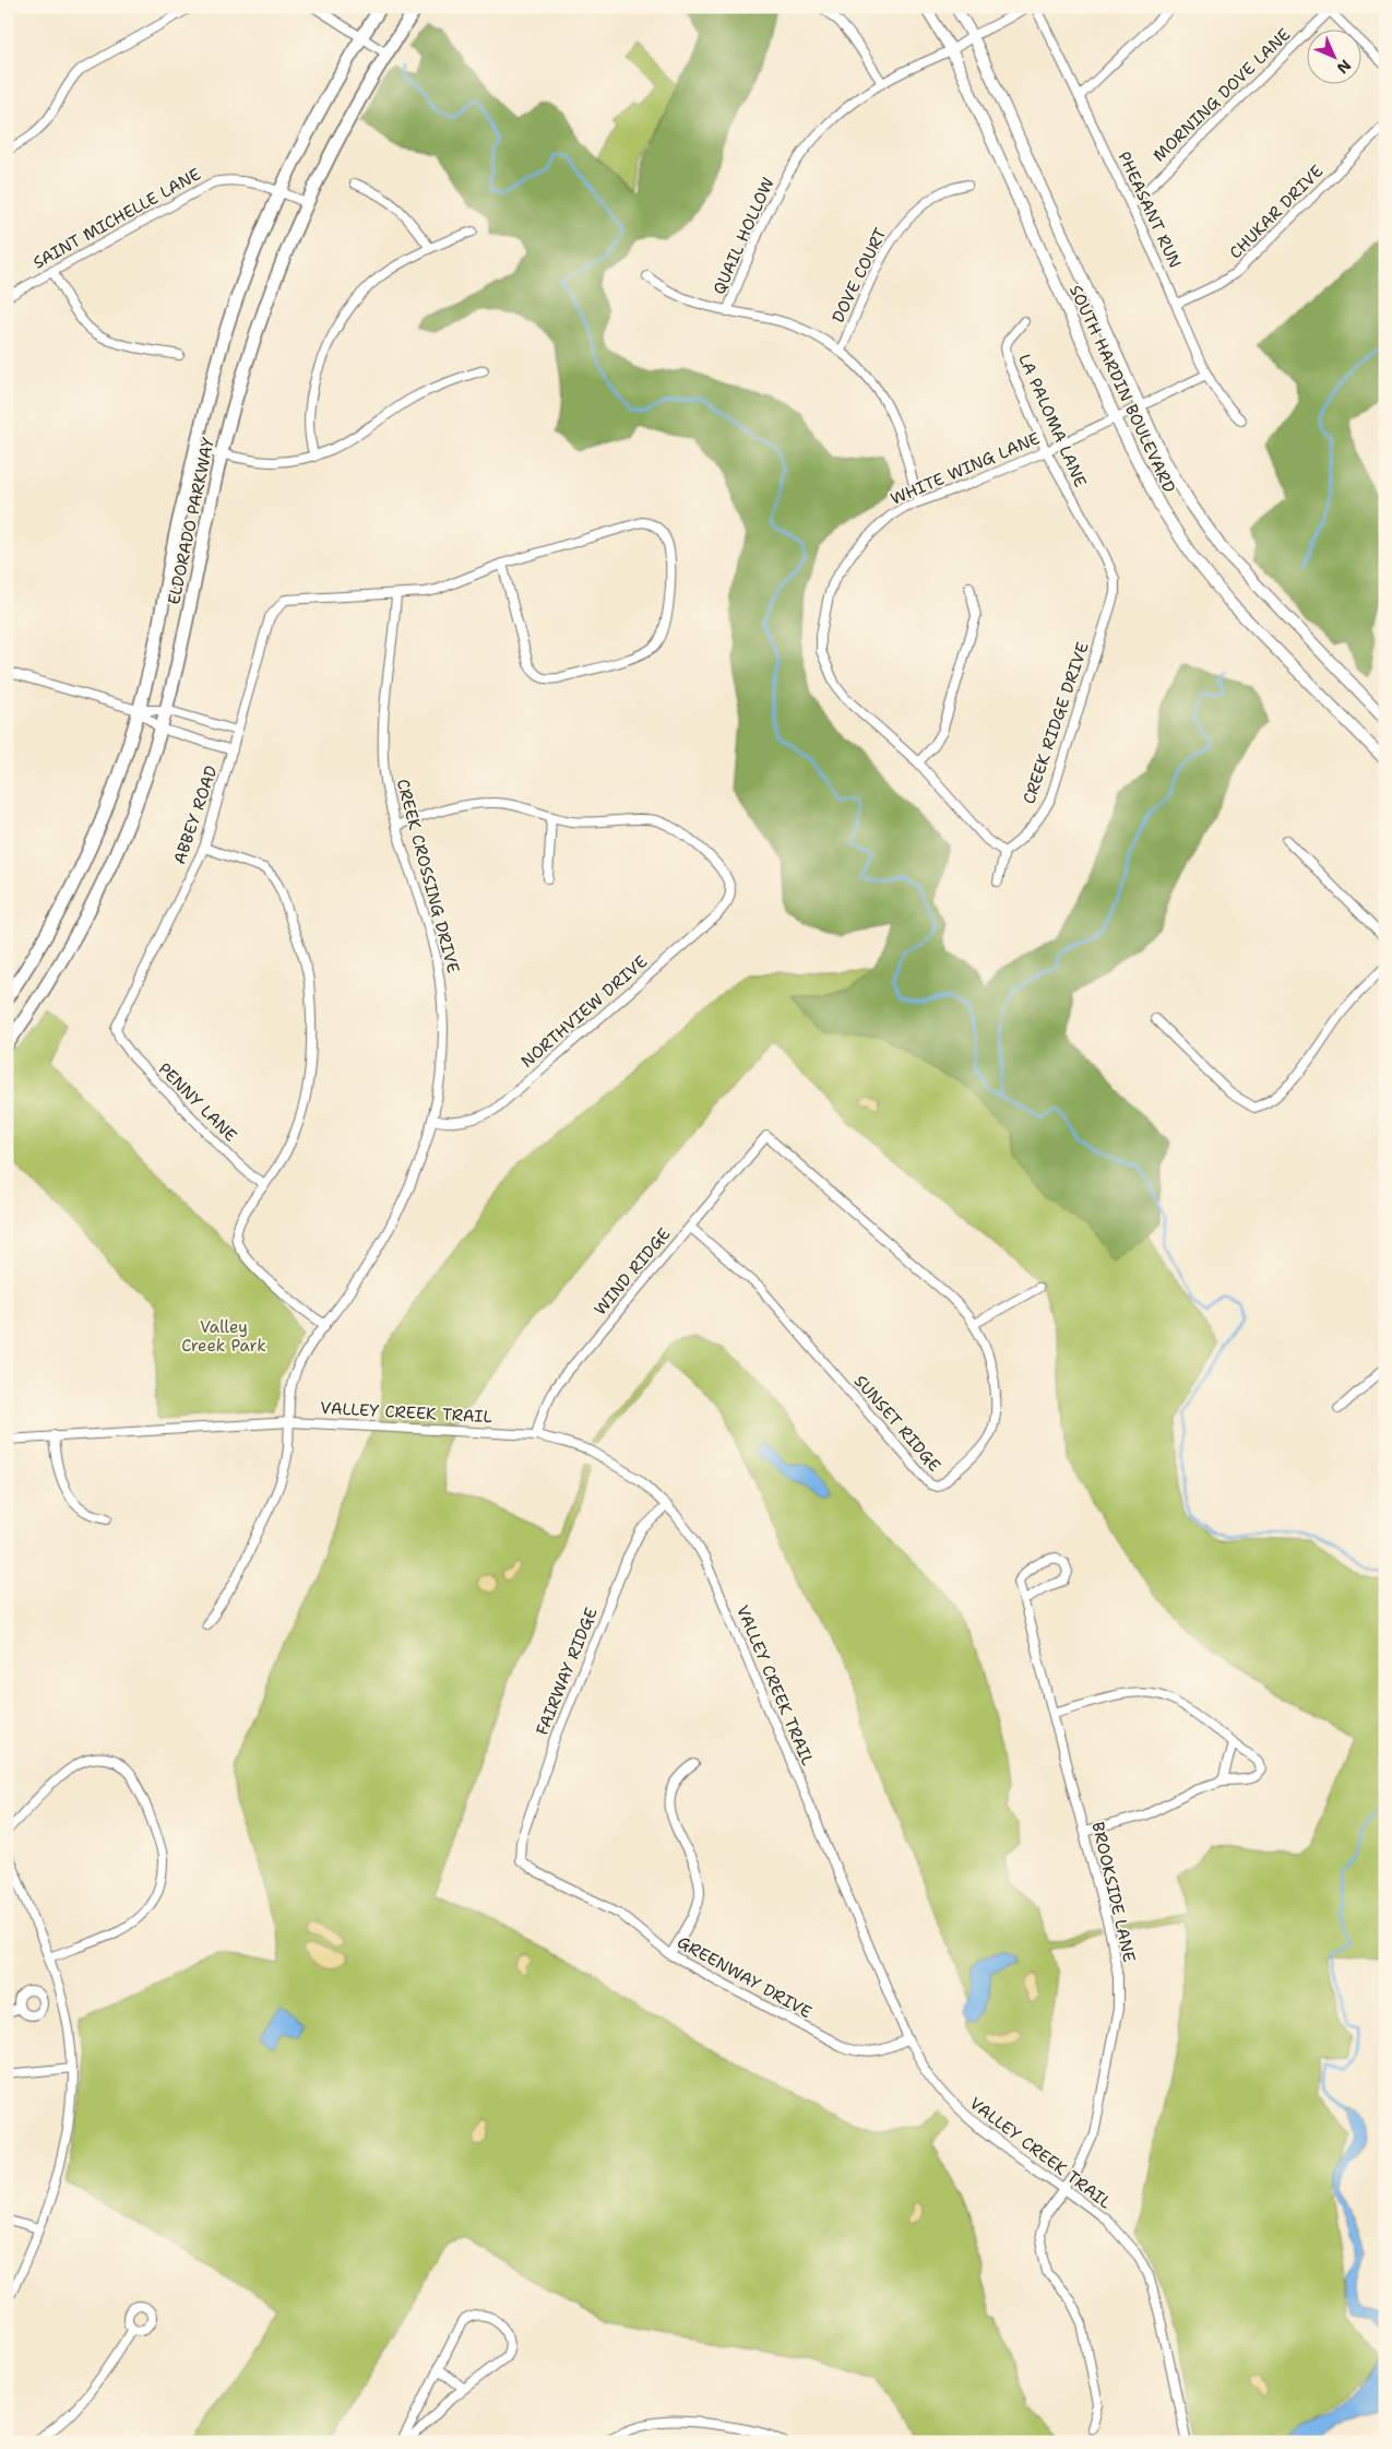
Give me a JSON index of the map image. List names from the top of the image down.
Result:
{
  "streets": {
    "main road": ["SOUTH HARDIN BOULEVARD", "ELDORADO PARKWAY"],
    "street": [
      "MORNING DOVE LANE",
      "PHEASANT RUN",
      "CHUKAR DRIVE",
      "SAINT MICHELLE LANE",
      "QUAIL HOLLOW",
      "DOVE COURT",
      "LA PALOMA LANE",
      "WHITE WING LANE",
      "CREEK RIDGE DRIVE",
      "ABBEY ROAD",
      "CREEK CROSSING DRIVE",
      "NORTHVIEW DRIVE",
      "PENNY LANE",
      "WIND RIDGE",
      "VALLEY CREEK TRAIL",
      "SUNSET RIDGE",
      "FAIRWAY RIDGE",
      "BROOKSIDE LANE",
      "GREENWAY DRIVE"
    ]
  },
  "crossings": [
    ["MORNING DOVE LANE", "PHEASANT RUN"],
    ["PHEASANT RUN", "CHUKAR DRIVE"],
    ["PHEASANT RUN", "WHITE WING LANE"],
    ["SAINT MICHELLE LANE", "ELDORADO PARKWAY"],
    ["QUAIL HOLLOW", "SOUTH HARDIN BOULEVARD"],
    ["SOUTH HARDIN BOULEVARD", "WHITE WING LANE"],
    ["LA PALOMA LANE", "WHITE WING LANE"],
    ["LA PALOMA LANE", "CREEK RIDGE DRIVE"],
    ["WHITE WING LANE", "CREEK RIDGE DRIVE"],
    ["ABBEY ROAD", "CREEK CROSSING DRIVE"],
    ["ABBEY ROAD", "PENNY LANE"],
    ["CREEK CROSSING DRIVE", "NORTHVIEW DRIVE"],
    ["CREEK CROSSING DRIVE", "VALLEY CREEK TRAIL"],
    ["WIND RIDGE", "VALLEY CREEK TRAIL"],
    ["WIND RIDGE", "SUNSET RIDGE"],
    ["VALLEY CREEK TRAIL", "FAIRWAY RIDGE"],
    ["VALLEY CREEK TRAIL", "BROOKSIDE LANE"],
    ["VALLEY CREEK TRAIL", "GREENWAY DRIVE"],
    ["FAIRWAY RIDGE", "GREENWAY DRIVE"]
  ],
  "parks": ["Valley Creek Park"],
  "north": "bottom right"
}
